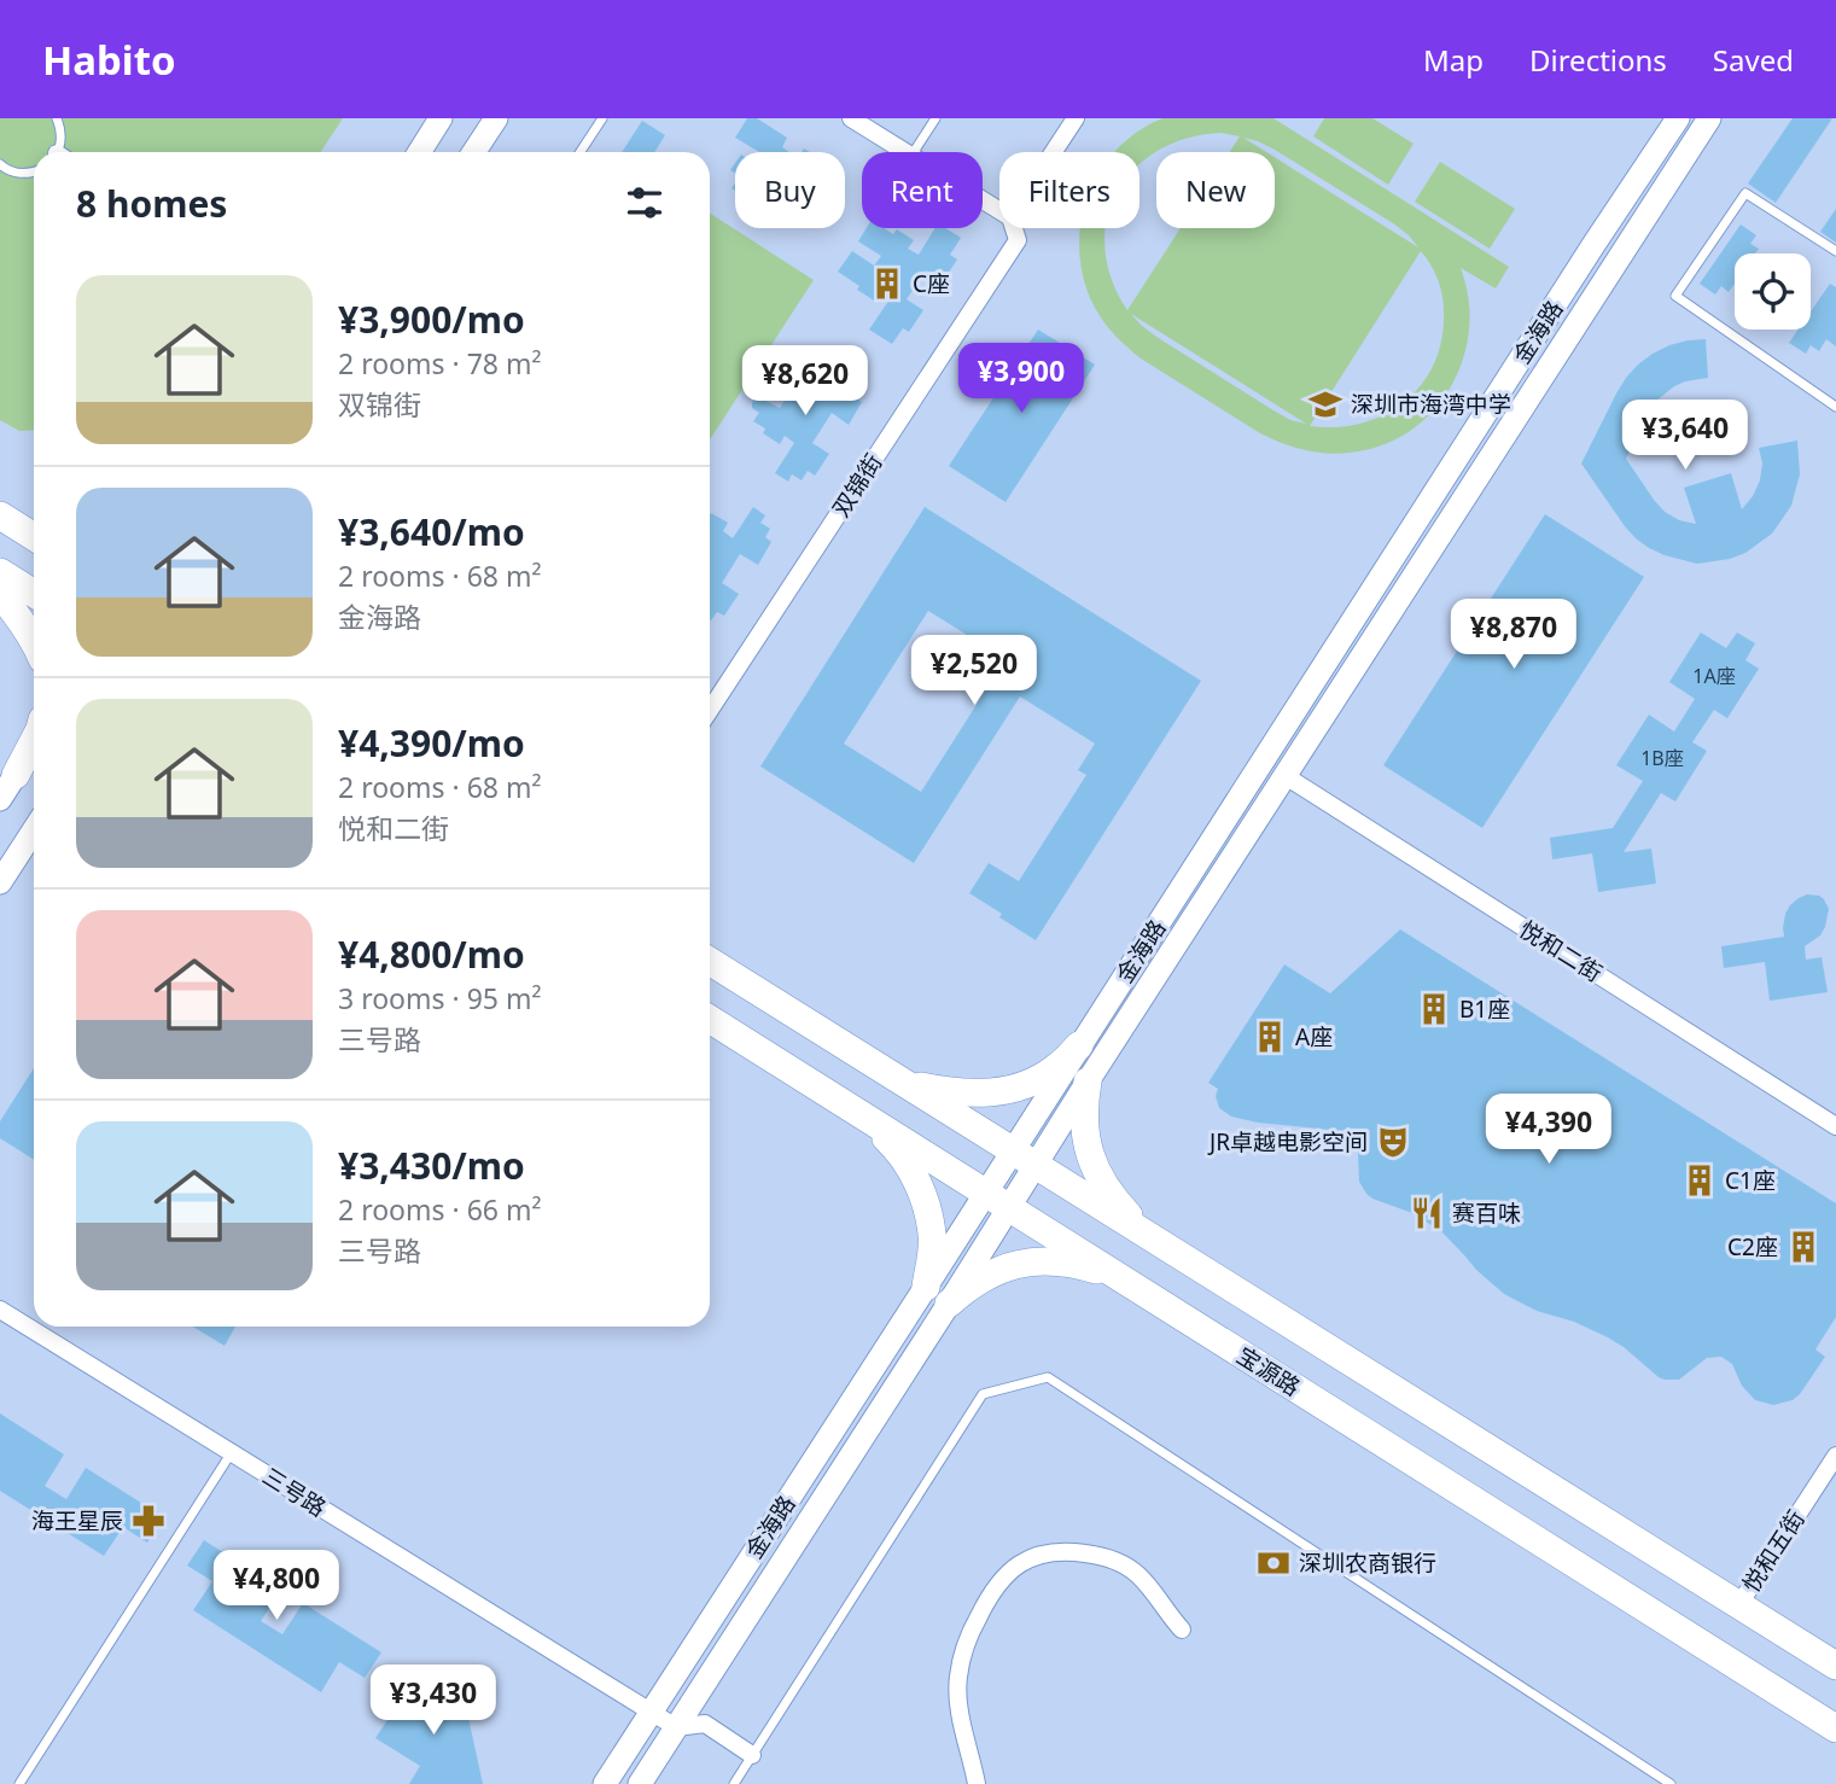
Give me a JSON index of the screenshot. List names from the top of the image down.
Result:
{
  "streets": {
    "main road": ["宝源路"],
    "street": [
      "金海路",
      "双锦街",
      "悦和二街",
      "三号路",
      "悦和五街"
    ]
  },
  "crossings": [
    ["金海路", "悦和二街"],
    ["金海路", "宝源路"],
    ["金海路", "三号路"]
  ],
  "places": {
    "building": [
      "C座",
      "B1座",
      "A座",
      "C1座",
      "C2座"
    ],
    "school or university": ["深圳市海湾中学"],
    "theatre": ["JR卓越电影空间"],
    "restaurant": ["赛百味"],
    "pharmacy": ["海王星辰"],
    "bank": ["深圳农商银行"]
  },
  "house_numbers": ["1A座", "1B座"],
  "page": {
    "header": "Habito",
    "nav": ["Map", "Directions", "Saved"],
    "chip": [
      "Buy",
      "Rent",
      "Filters",
      "New"
    ],
    "heading": "8 homes",
    "list": [
      {
        "name": "¥3,900/mo",
        "note": "2 rooms · 78 m² · 双锦街"
      },
      {
        "name": "¥3,640/mo",
        "note": "2 rooms · 68 m² · 金海路"
      },
      {
        "name": "¥4,390/mo",
        "note": "2 rooms · 68 m² · 悦和二街"
      },
      {
        "name": "¥4,800/mo",
        "note": "3 rooms · 95 m² · 三号路"
      },
      {
        "name": "¥3,430/mo",
        "note": "2 rooms · 66 m² · 三号路"
      }
    ],
    "price": [
      "¥3,900",
      "¥8,620",
      "¥3,640",
      "¥8,870",
      "¥2,520",
      "¥4,390",
      "¥4,800",
      "¥3,430"
    ]
  }
}
